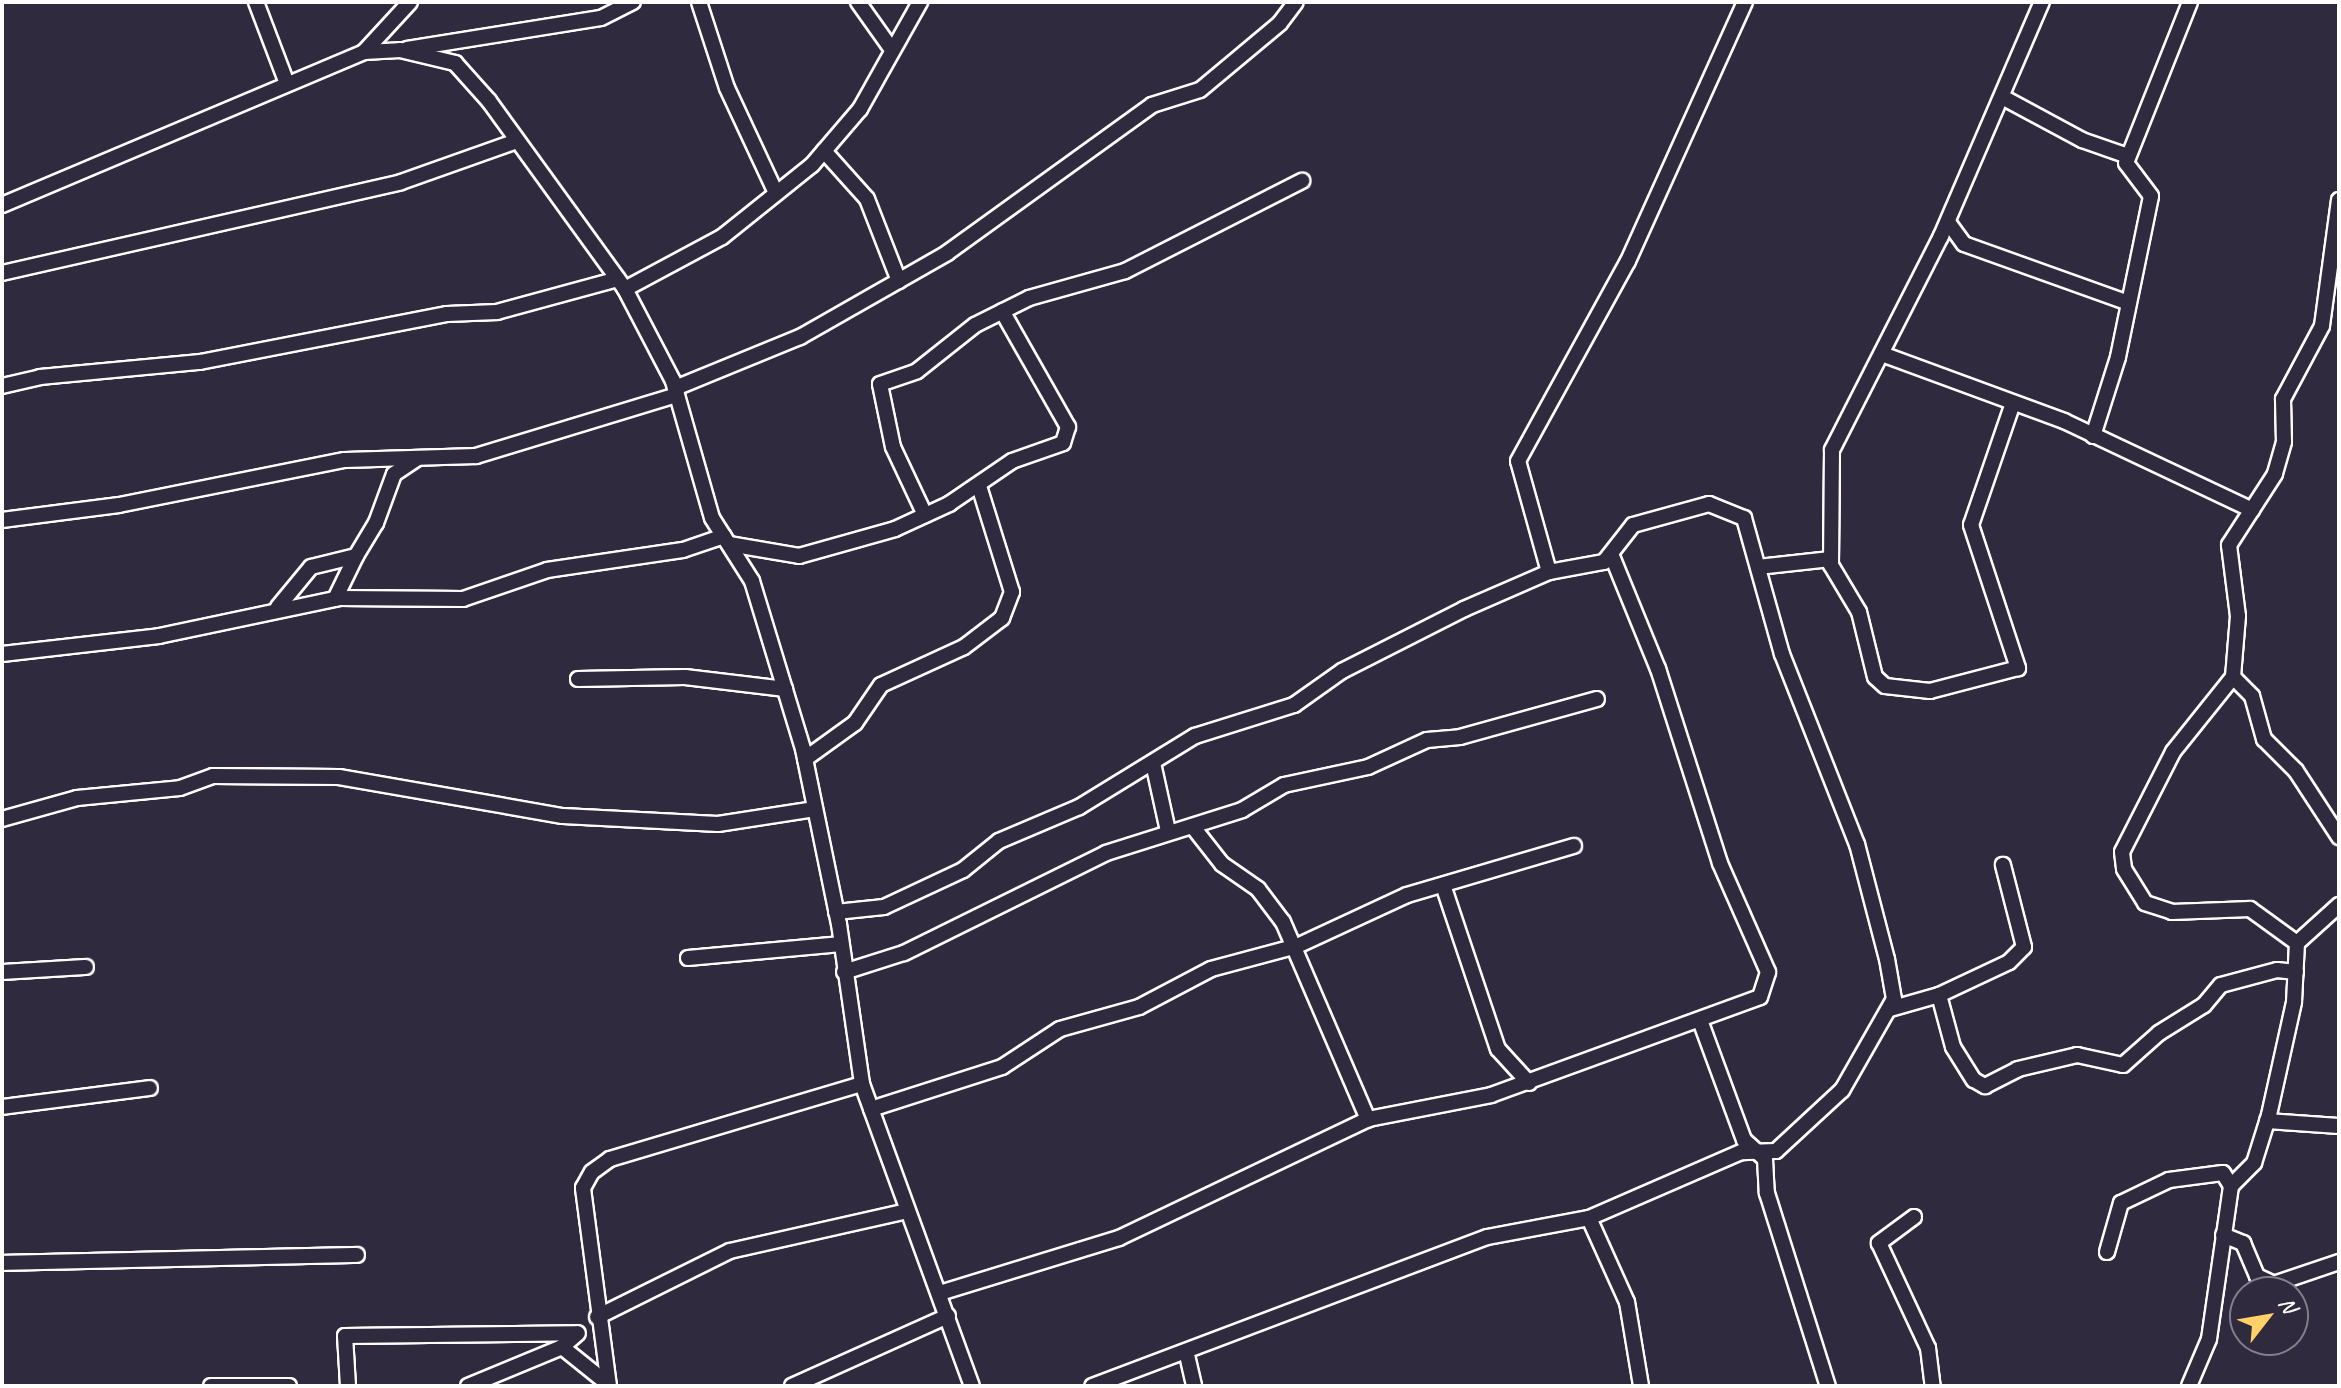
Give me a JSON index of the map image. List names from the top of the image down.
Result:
{
  "north": "top right"
}
